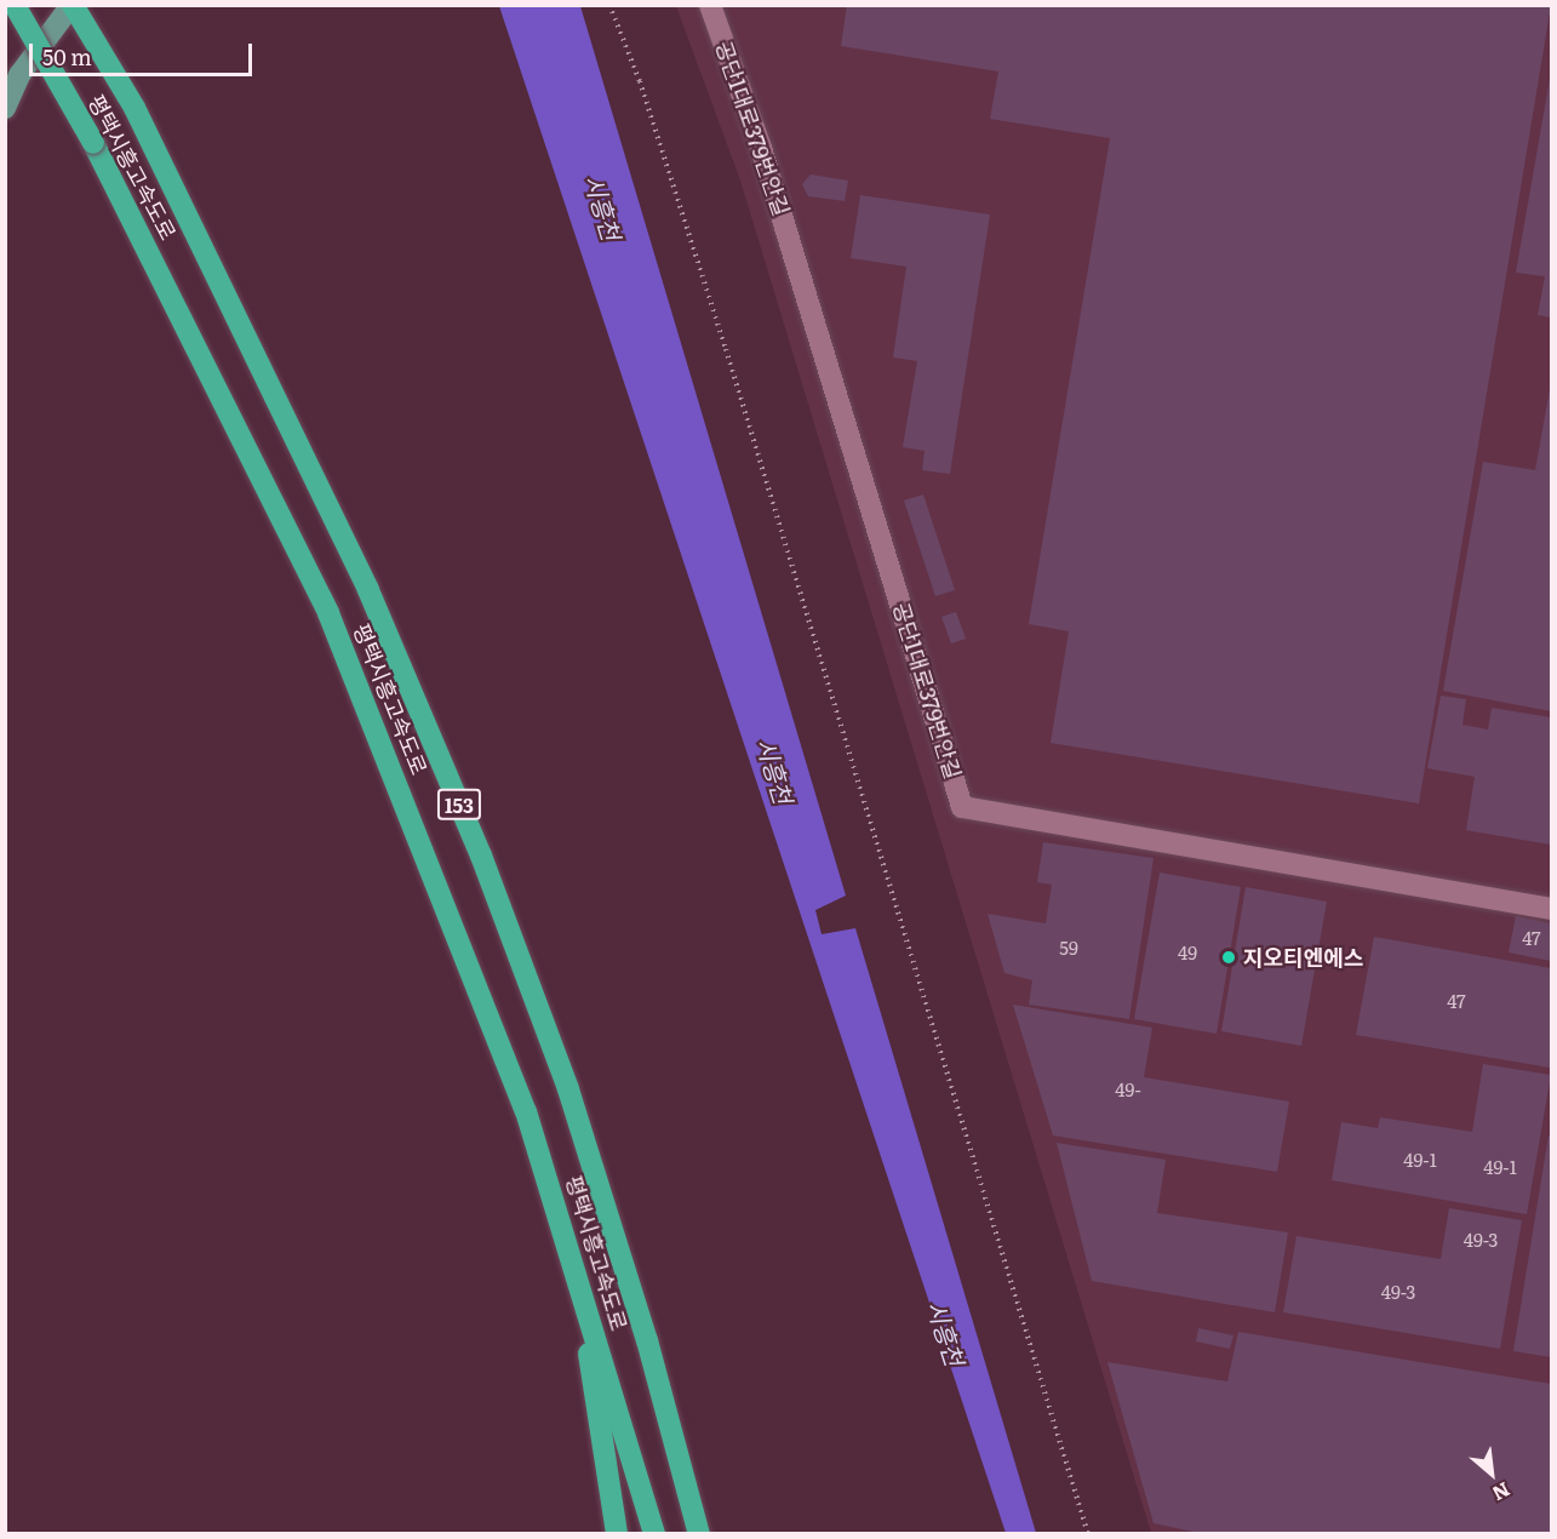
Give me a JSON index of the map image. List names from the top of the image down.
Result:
{
  "streets": {
    "highway": ["평택시흥고속도로", "153"],
    "street": ["공단1대로379번안길"]
  },
  "water": ["시흥천"],
  "places": ["지오티엔에스"],
  "house_numbers": [
    "47",
    "59",
    "49",
    "47",
    "49-",
    "49-1",
    "49-1",
    "49-3",
    "49-3"
  ],
  "scale_bar": "50 m",
  "north": "bottom right"
}
